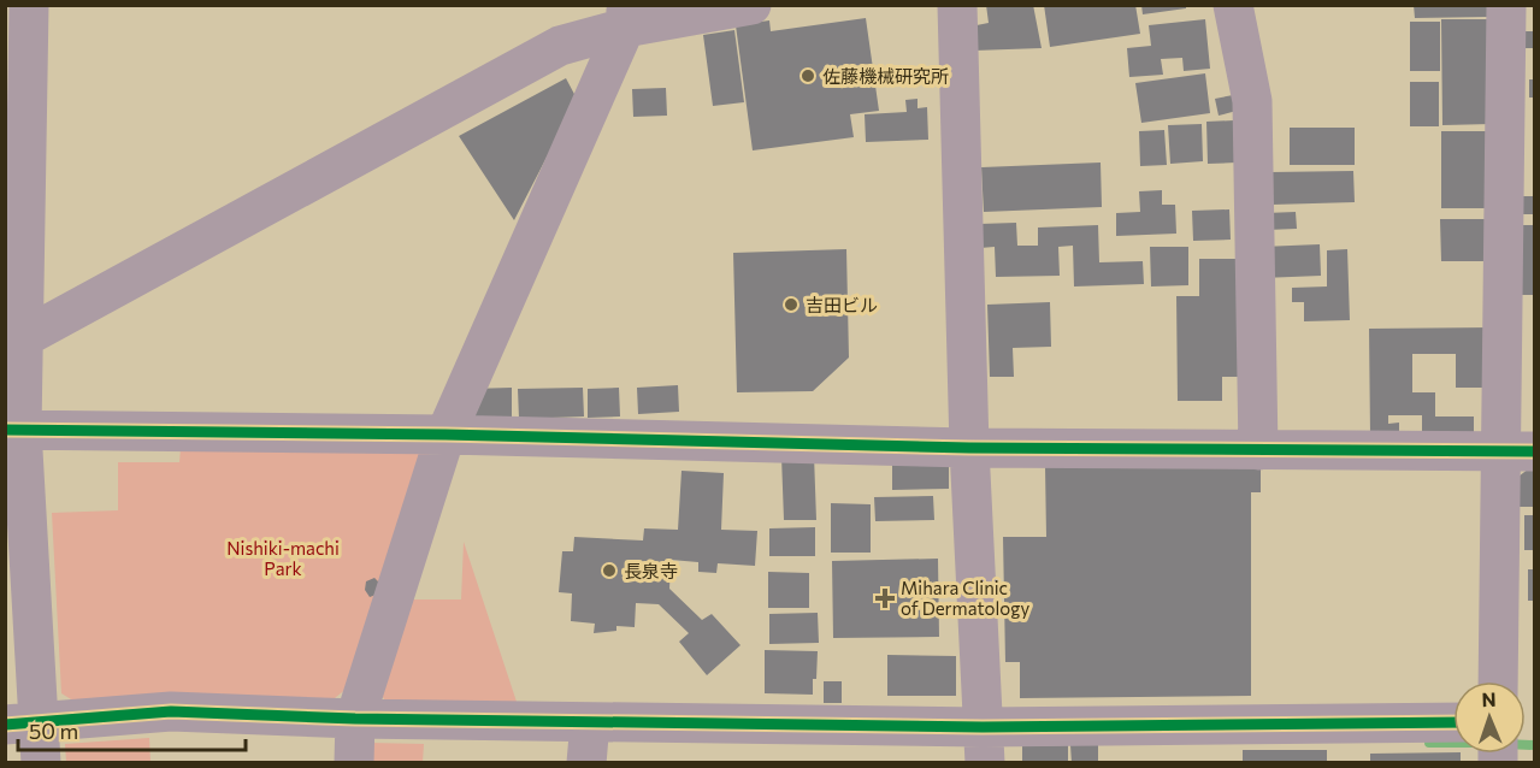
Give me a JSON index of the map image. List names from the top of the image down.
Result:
{
  "parks": ["Nishiki-machi Park"],
  "places": {
    "other": ["佐藤機械研究所", "吉田ビル", "長泉寺"],
    "health": ["Mihara Clinic of Dermatology"]
  },
  "scale_bar": "50 m",
  "north": "top"
}
